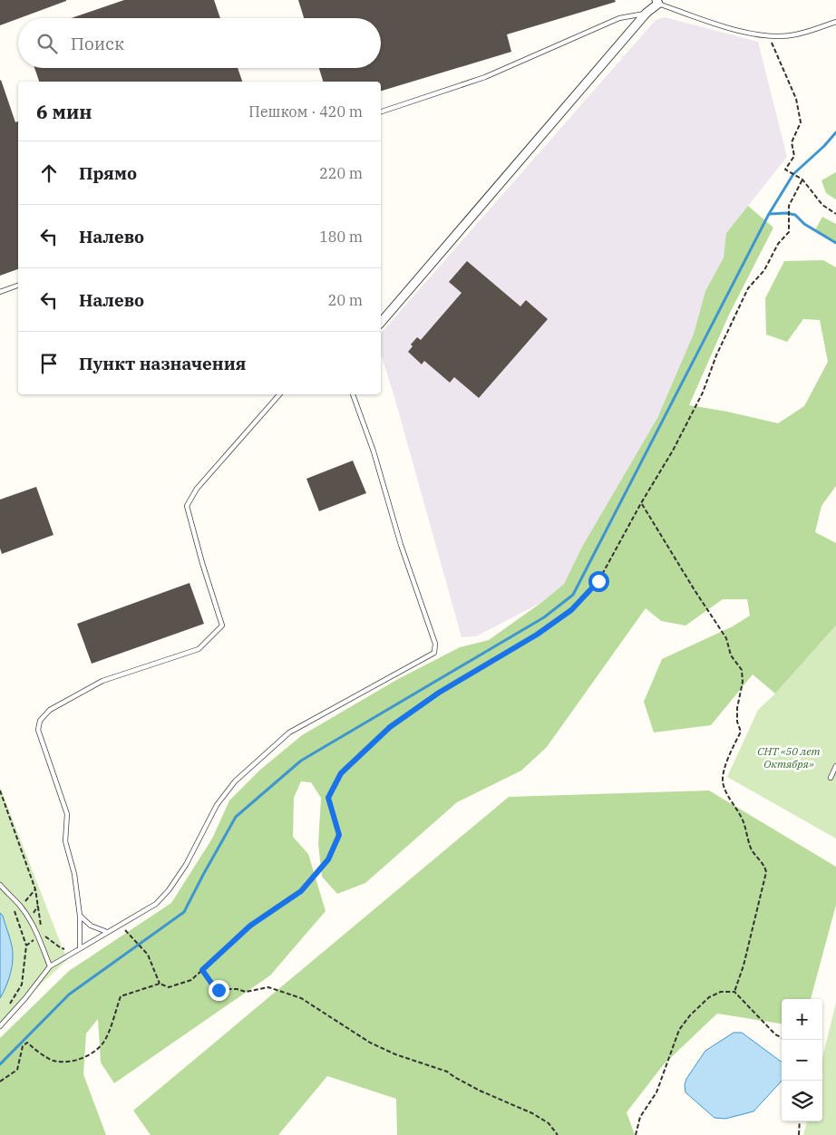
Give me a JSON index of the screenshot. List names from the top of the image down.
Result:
{
  "parks": ["СНТ «50 лет Октября»"],
  "page": {
    "search": "Поиск",
    "heading": ["6 мин", "Пешком · 420 m"],
    "list": [
      ["Прямо", "220 m"],
      ["Налево", "180 m"],
      ["Налево", "20 m"],
      "Пункт назначения"
    ],
    "map_buttons": ["+", "−"]
  }
}
